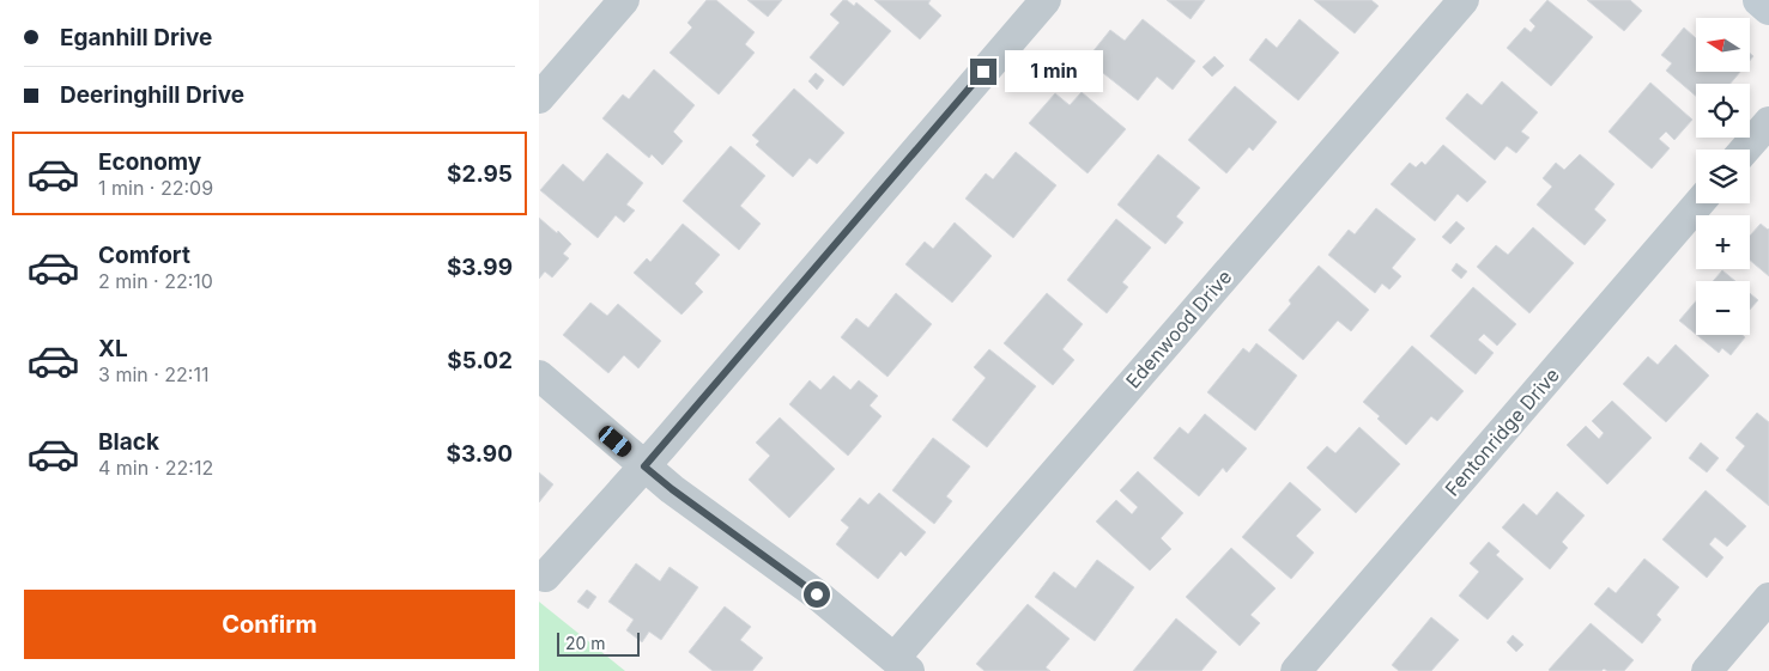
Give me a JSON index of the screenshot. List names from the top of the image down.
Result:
{
  "streets": {
    "street": ["Edenwood Drive", "Fentonridge Drive"]
  },
  "scale_bar": "20 m",
  "north": "left",
  "page": {
    "banner": ["Eganhill Drive", "Deeringhill Drive"],
    "map_buttons": ["+", "−"],
    "bubble": "1 min",
    "list": [
      {
        "name": "Economy",
        "note": "1 min · 22:09",
        "value": "$2.95"
      },
      {
        "name": "Comfort",
        "note": "2 min · 22:10",
        "value": "$3.99"
      },
      {
        "name": "XL",
        "note": "3 min · 22:11",
        "value": "$5.02"
      },
      {
        "name": "Black",
        "note": "4 min · 22:12",
        "value": "$3.90"
      }
    ],
    "buttons": "Confirm",
    "scale": "20 m"
  }
}
